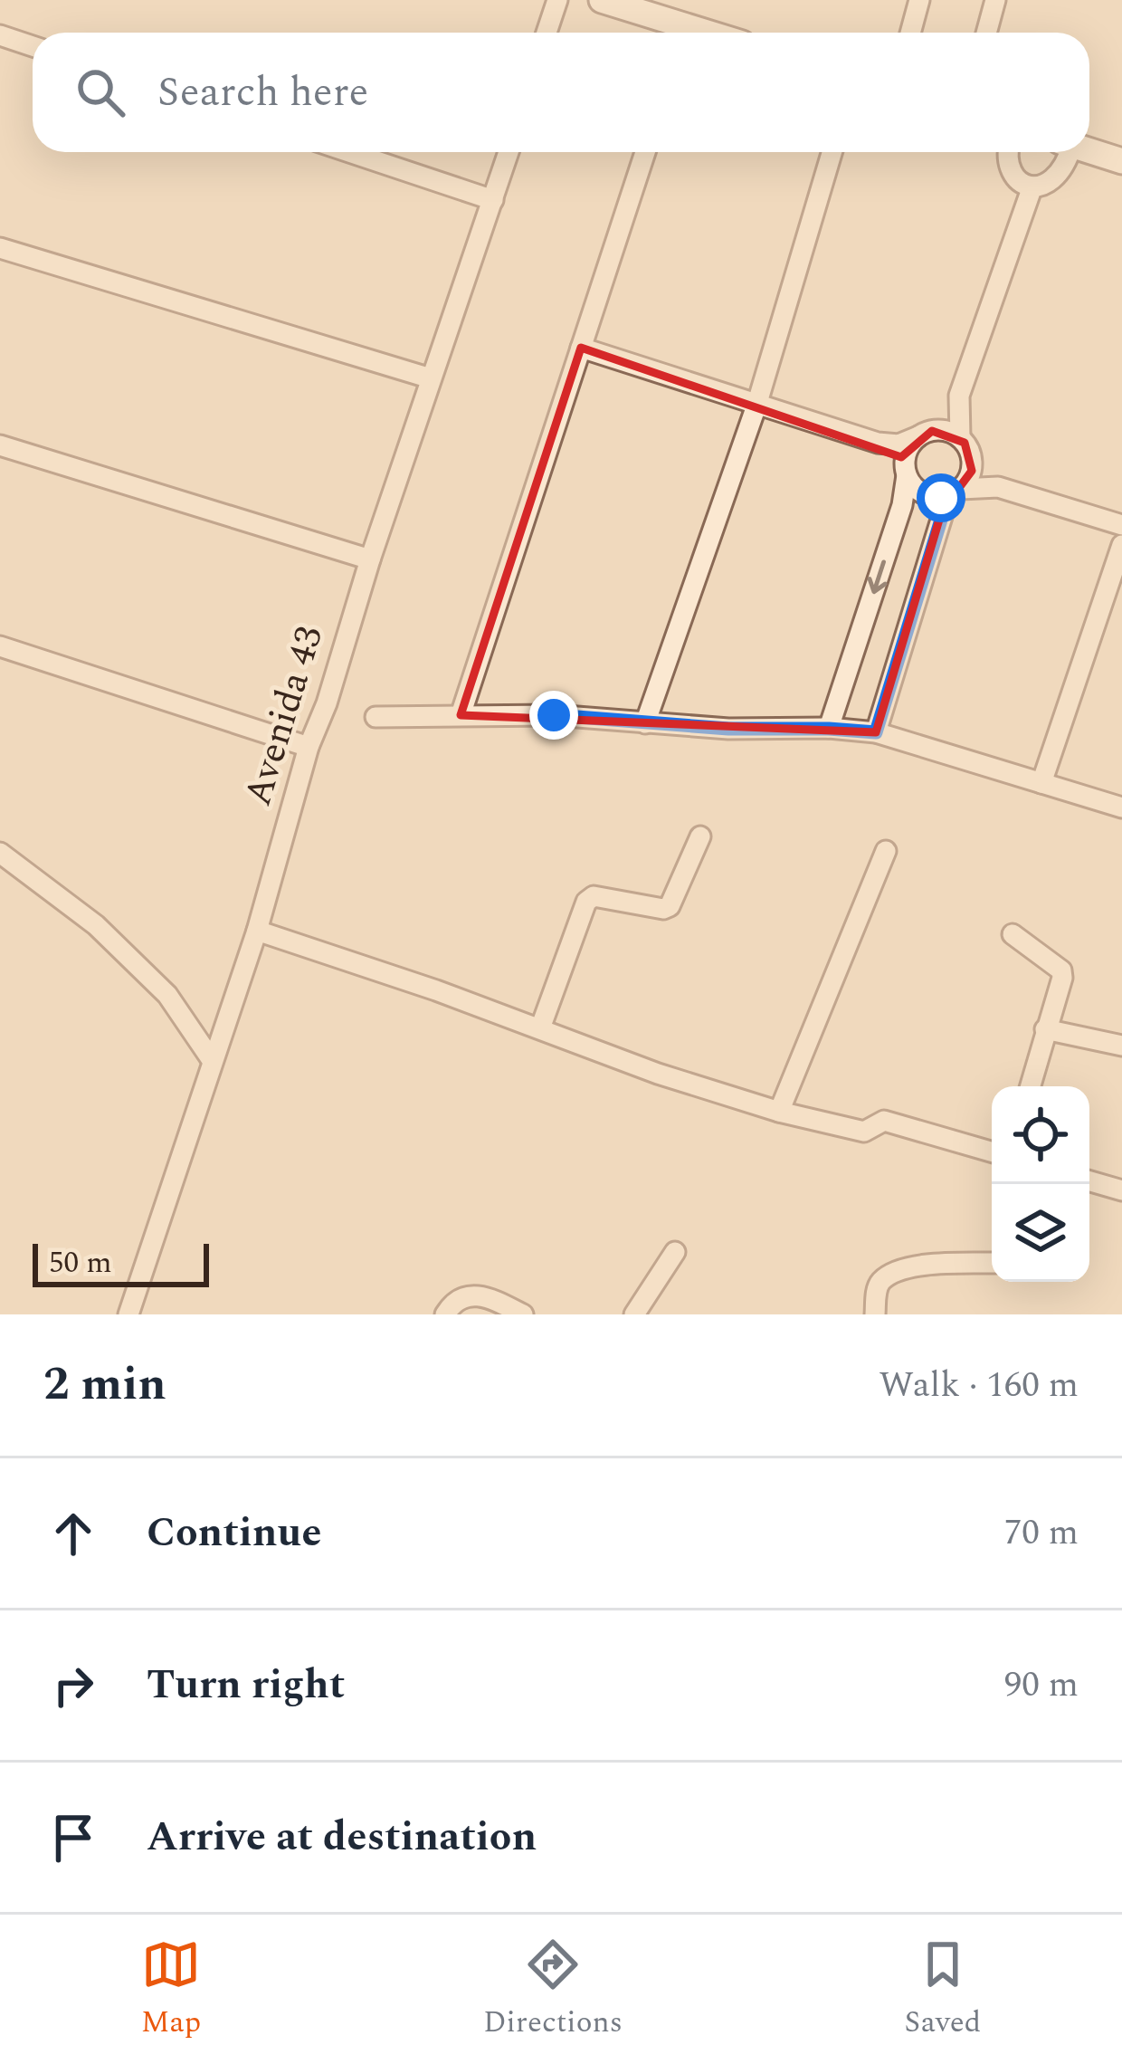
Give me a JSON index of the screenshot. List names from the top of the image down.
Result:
{
  "streets": {
    "street": ["Avenida 43"]
  },
  "scale_bar": "50 m",
  "page": {
    "search": "Search here",
    "scale": "50 m",
    "heading": ["2 min", "Walk · 160 m"],
    "list": [
      ["Continue", "70 m"],
      ["Turn right", "90 m"],
      "Arrive at destination"
    ],
    "nav": ["Map", "Directions", "Saved"]
  }
}
